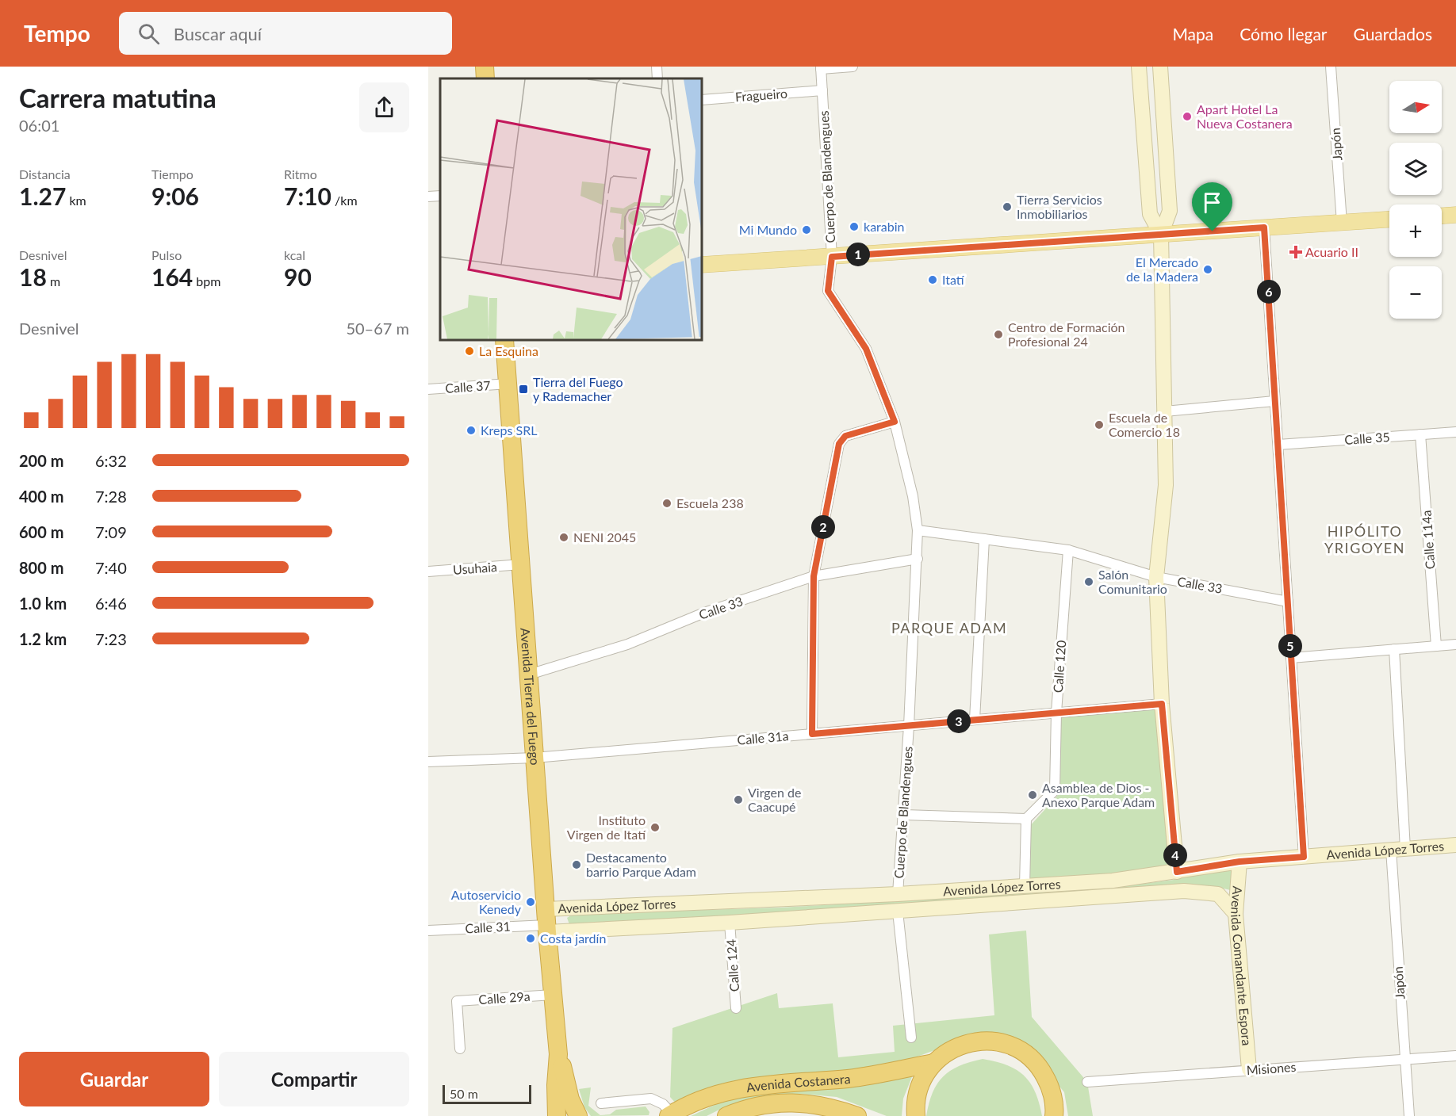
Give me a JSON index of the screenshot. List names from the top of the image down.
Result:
{
  "streets": {
    "highway": ["Avenida Tierra del Fuego", "Avenida Costanera"],
    "main road": ["Avenida López Torres", "Avenida Comandante Espora"],
    "street": [
      "Fragueiro",
      "Japón",
      "Cuerpo de Blandengues",
      "Calle 37",
      "Calle 35",
      "Calle 114a",
      "Usuhaia",
      "Calle 33",
      "Calle 120",
      "Calle 31a",
      "Calle 31",
      "Calle 124",
      "Calle 29a",
      "Misiones"
    ]
  },
  "crossings": [
    ["Fragueiro", "Cuerpo de Blandengues"],
    ["Japón", "Avenida López Torres"],
    ["Japón", "Misiones"],
    ["Cuerpo de Blandengues", "Calle 33"],
    ["Cuerpo de Blandengues", "Calle 31a"],
    ["Cuerpo de Blandengues", "Avenida López Torres"],
    ["Calle 37", "Avenida Tierra del Fuego"],
    ["Calle 35", "Calle 114a"],
    ["Usuhaia", "Avenida Tierra del Fuego"],
    ["Calle 33", "Calle 120"],
    ["Calle 33", "Avenida Tierra del Fuego"],
    ["Calle 120", "Calle 31a"],
    ["Avenida Tierra del Fuego", "Calle 31a"],
    ["Avenida Tierra del Fuego", "Avenida López Torres"],
    ["Avenida Tierra del Fuego", "Calle 31"],
    ["Avenida Tierra del Fuego", "Calle 29a"],
    ["Avenida López Torres", "Calle 31"],
    ["Avenida López Torres", "Calle 124"],
    ["Avenida López Torres", "Avenida Comandante Espora"],
    ["Avenida Comandante Espora", "Misiones"]
  ],
  "districts": ["HIPÓLITO YRIGOYEN", "PARQUE ADAM"],
  "places": {
    "other": [
      "Apart Hotel La Nueva Costanera",
      "Tierra Servicios Inmobiliarios",
      "karabin",
      "Mi Mundo",
      "El Mercado de la Madera",
      "Itatí",
      "Centro de Formación Profesional 24",
      "La Esquina",
      "Escuela de Comercio 18",
      "Kreps SRL",
      "Escuela 238",
      "NENI 2045",
      "Salón Comunitario",
      "Asamblea de Dios - Anexo Parque Adam",
      "Virgen de Caacupé",
      "Instituto Virgen de Itatí",
      "Destacamento barrio Parque Adam",
      "Autoservicio Kenedy",
      "Costa jardín"
    ],
    "health": ["Acuario II"],
    "transit": ["Tierra del Fuego y Rademacher"]
  },
  "scale_bar": "50 m",
  "north": "right",
  "page": {
    "header": "Tempo",
    "search": "Buscar aquí",
    "nav": ["Mapa", "Cómo llegar", "Guardados"],
    "heading": ["Carrera matutina", "06:01"],
    "map_buttons": ["+", "−"],
    "stats": [
      ["Distancia", "1.27 km"],
      ["Tiempo", "9:06"],
      ["Ritmo", "7:10 /km"],
      ["Desnivel", "18 m"],
      ["Pulso", "164 bpm"],
      ["kcal", "90"]
    ],
    "pins": [
      "1",
      "6",
      "2",
      "5",
      "3",
      "4"
    ],
    "chart": ["Desnivel", "50–67 m"],
    "list": [
      {
        "name": "200 m",
        "note": "6:32"
      },
      {
        "name": "400 m",
        "note": "7:28"
      },
      {
        "name": "600 m",
        "note": "7:09"
      },
      {
        "name": "800 m",
        "note": "7:40"
      },
      {
        "name": "1.0 km",
        "note": "6:46"
      },
      {
        "name": "1.2 km",
        "note": "7:23"
      }
    ],
    "buttons": ["Guardar", "Compartir"],
    "scale": "50 m"
  }
}
